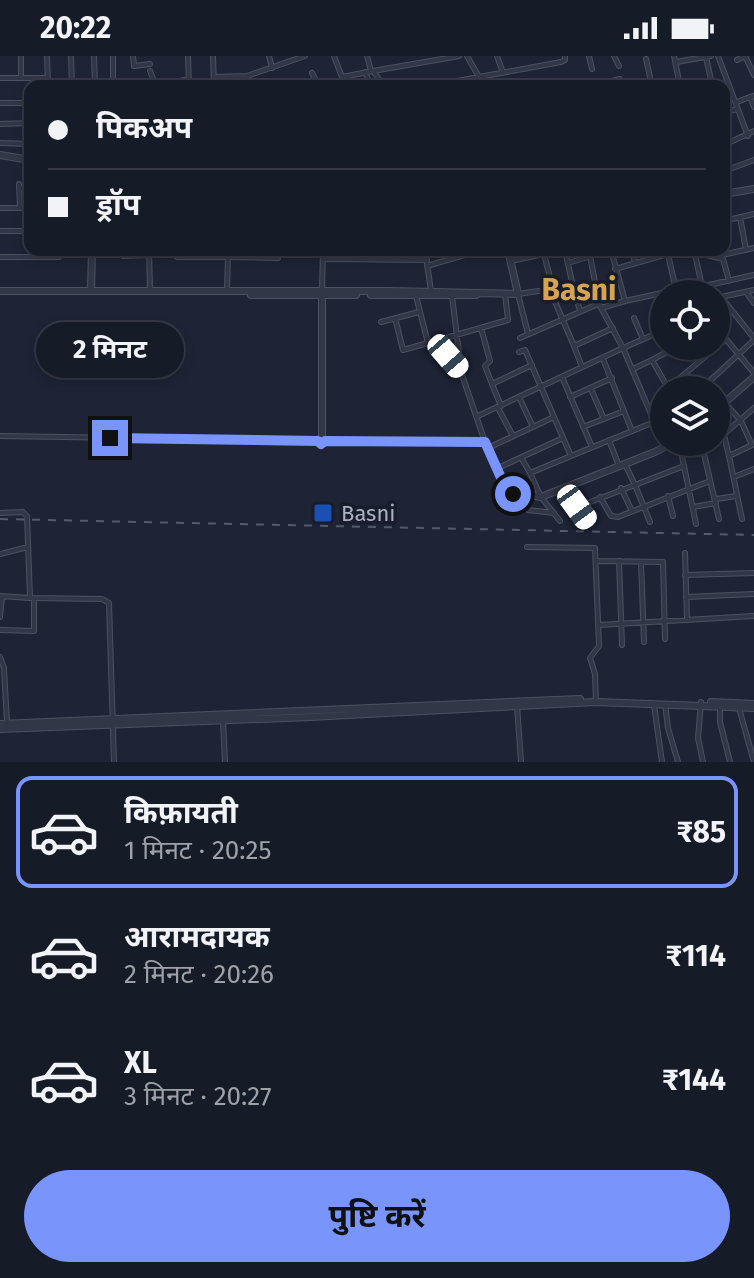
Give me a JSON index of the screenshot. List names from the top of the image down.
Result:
{
  "districts": ["Basni"],
  "places": {
    "transit": ["Basni"]
  },
  "page": {
    "status": "20:22",
    "banner": ["पिकअप", "ड्रॉप"],
    "bubble": "2 मिनट",
    "list": [
      {
        "name": "किफ़ायती",
        "note": "1 मिनट · 20:25",
        "value": "₹85"
      },
      {
        "name": "आरामदायक",
        "note": "2 मिनट · 20:26",
        "value": "₹114"
      },
      {
        "name": "XL",
        "note": "3 मिनट · 20:27",
        "value": "₹144"
      }
    ],
    "buttons": "पुष्टि करें"
  }
}
